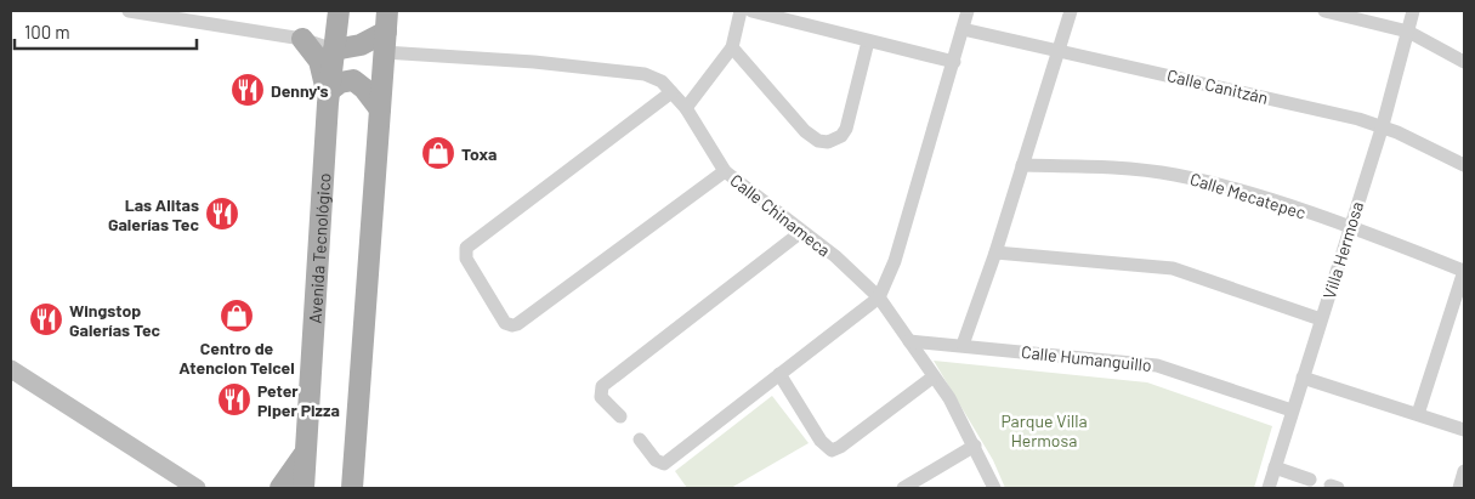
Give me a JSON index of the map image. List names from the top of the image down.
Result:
{
  "streets": {
    "main road": ["Avenida Tecnológico"],
    "street": [
      "Calle Canitzán",
      "Calle Mecatepec",
      "Calle Chinameca",
      "Villa Hermosa",
      "Calle Humanguillo"
    ]
  },
  "crossings": [
    ["Calle Canitzán", "Villa Hermosa"],
    ["Calle Mecatepec", "Villa Hermosa"],
    ["Calle Chinameca", "Calle Humanguillo"],
    ["Villa Hermosa", "Calle Humanguillo"]
  ],
  "parks": ["Parque Villa Hermosa"],
  "places": {
    "restaurant": [
      "Denny's",
      "Las Alitas Galerías Tec",
      "Wingstop Galerías Tec",
      "Peter Piper Pizza"
    ],
    "shop": ["Toxa", "Centro de Atencion Telcel"]
  },
  "scale_bar": "100 m"
}
